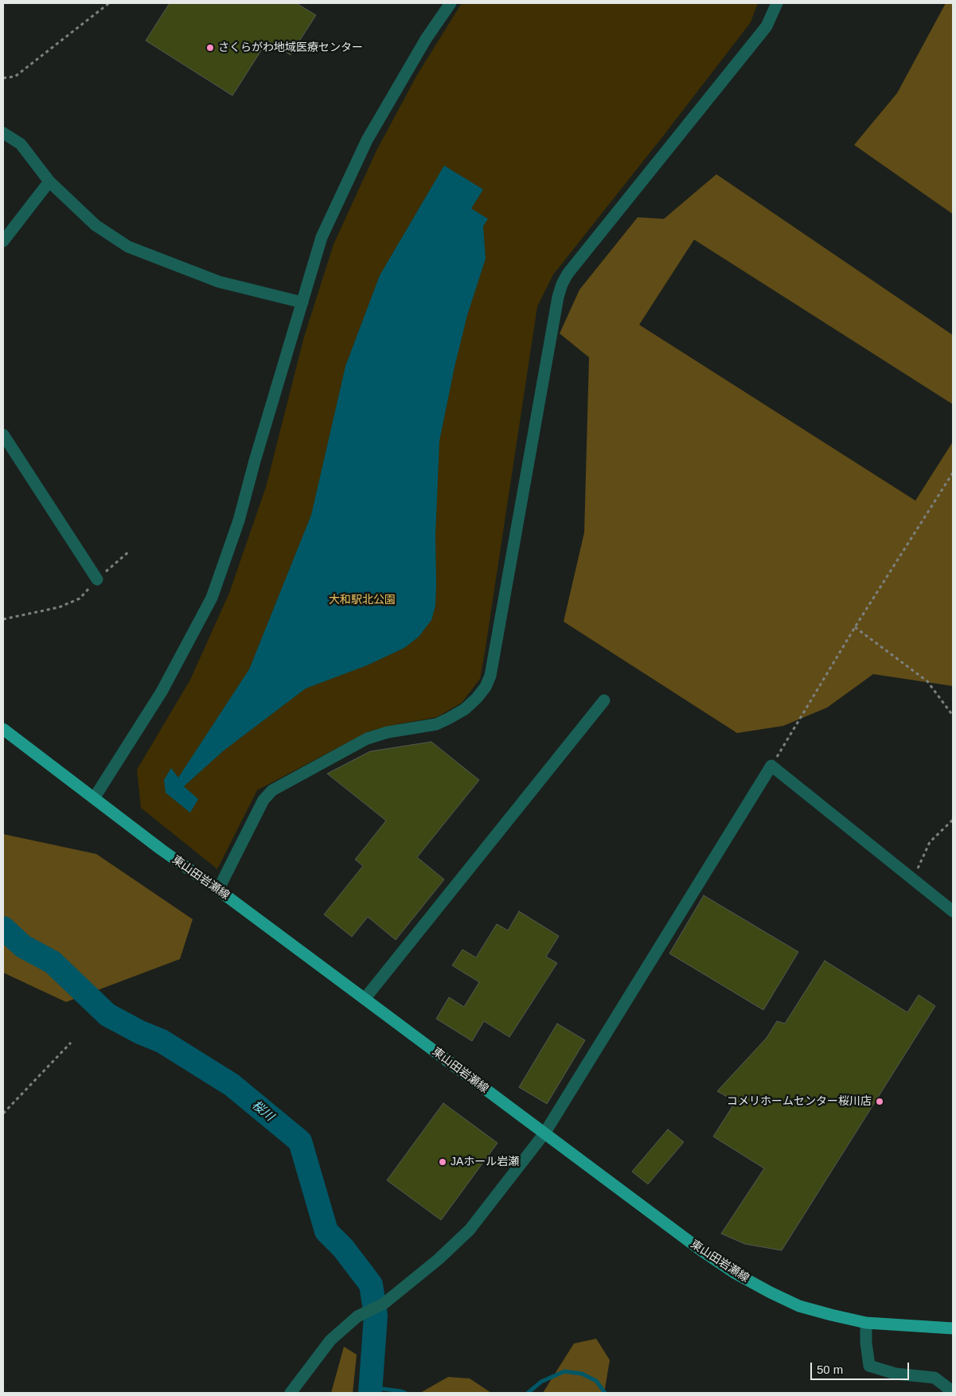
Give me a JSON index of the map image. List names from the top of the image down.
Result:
{
  "streets": {
    "main road": ["東山田岩瀬線"]
  },
  "water": ["桜川"],
  "parks": ["大和駅北公園"],
  "places": ["さくらがわ地域医療センター", "コメリホームセンター桜川店", "JAホール岩瀬"],
  "scale_bar": "50 m"
}
